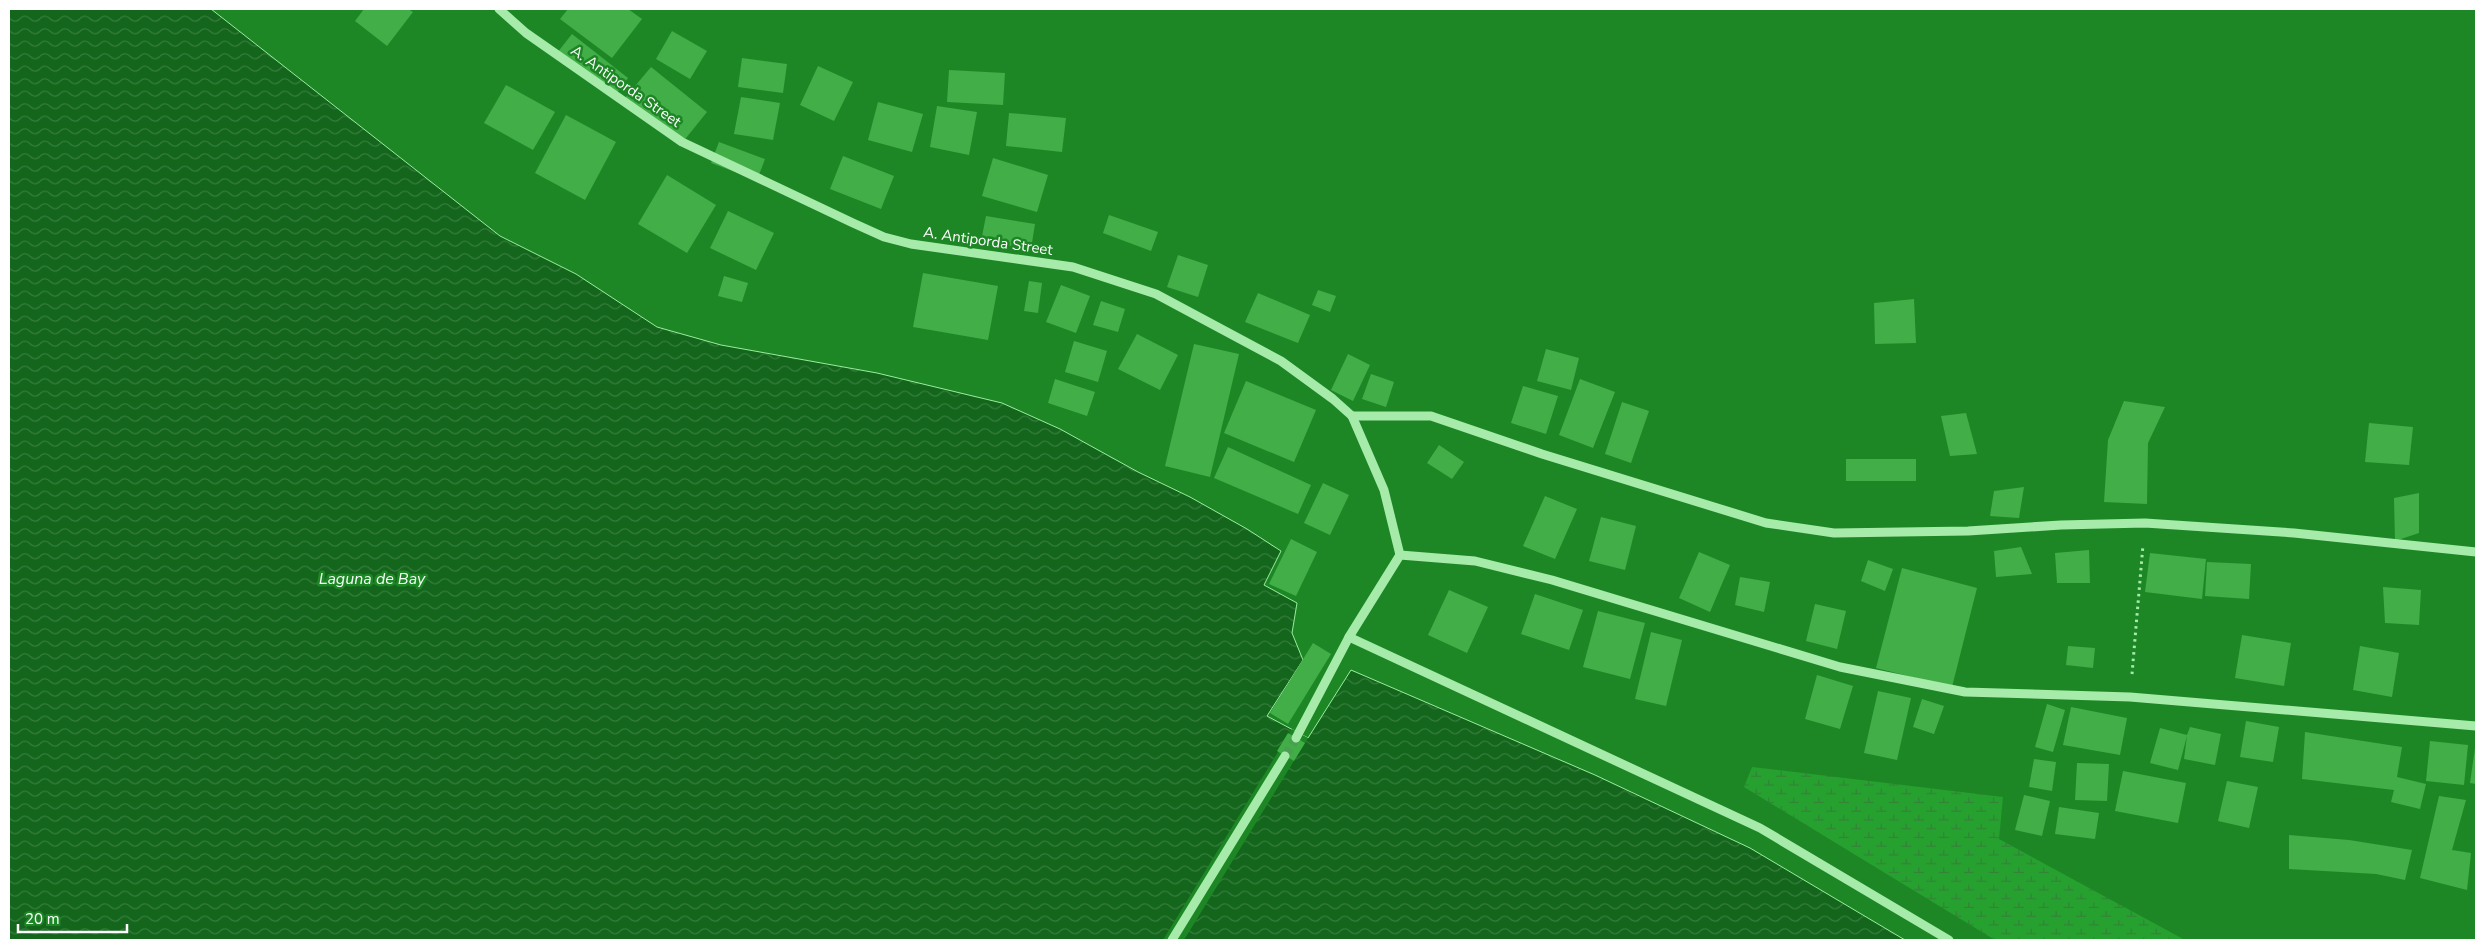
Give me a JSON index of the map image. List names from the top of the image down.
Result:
{
  "streets": {
    "street": ["A. Antiporda Street"]
  },
  "water": ["Laguna de Bay"],
  "scale_bar": "20 m"
}
